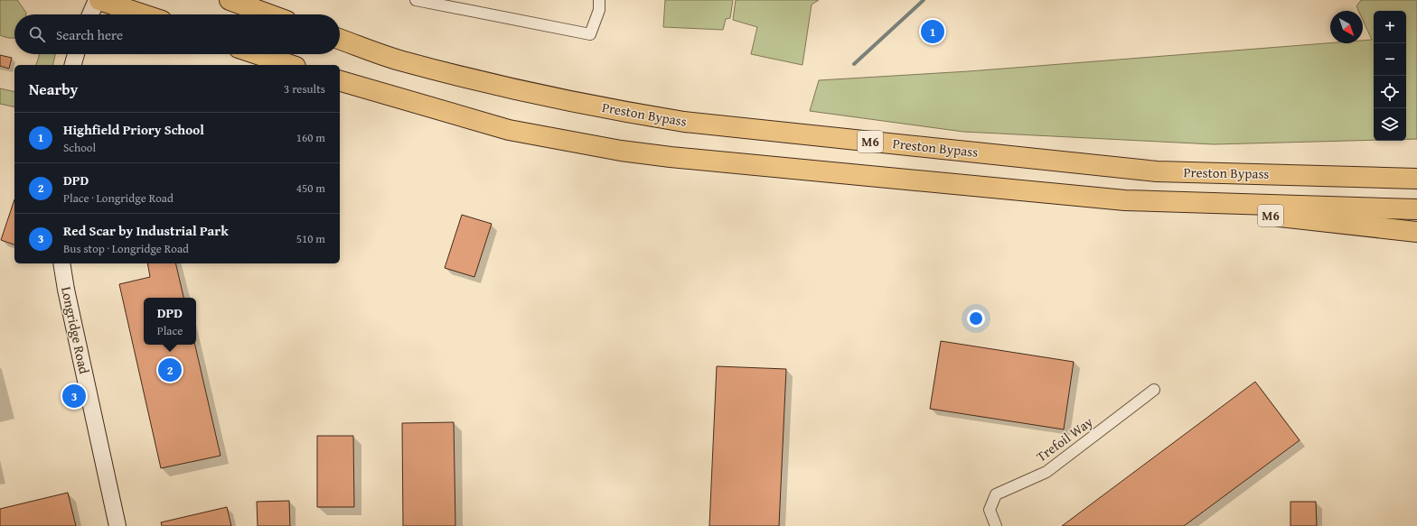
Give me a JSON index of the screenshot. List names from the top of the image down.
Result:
{
  "streets": {
    "highway": ["Preston Bypass", "M6"],
    "main road": ["Longridge Road"],
    "street": ["Trefoil Way"]
  },
  "crossings": [
    ["Preston Bypass", "M6"]
  ],
  "north": "bottom right",
  "page": {
    "map_buttons": ["+", "−"],
    "search": "Search here",
    "pins": ["1", "2", "3"],
    "heading": ["Nearby", "3 results"],
    "list": [
      {
        "mark": "1",
        "name": "Highfield Priory School",
        "note": "School",
        "value": "160 m"
      },
      {
        "mark": "2",
        "name": "DPD",
        "note": "Place · Longridge Road",
        "value": "450 m"
      },
      {
        "mark": "3",
        "name": "Red Scar by Industrial Park",
        "note": "Bus stop · Longridge Road",
        "value": "510 m"
      }
    ],
    "popup": ["DPD", "Place"]
  }
}
